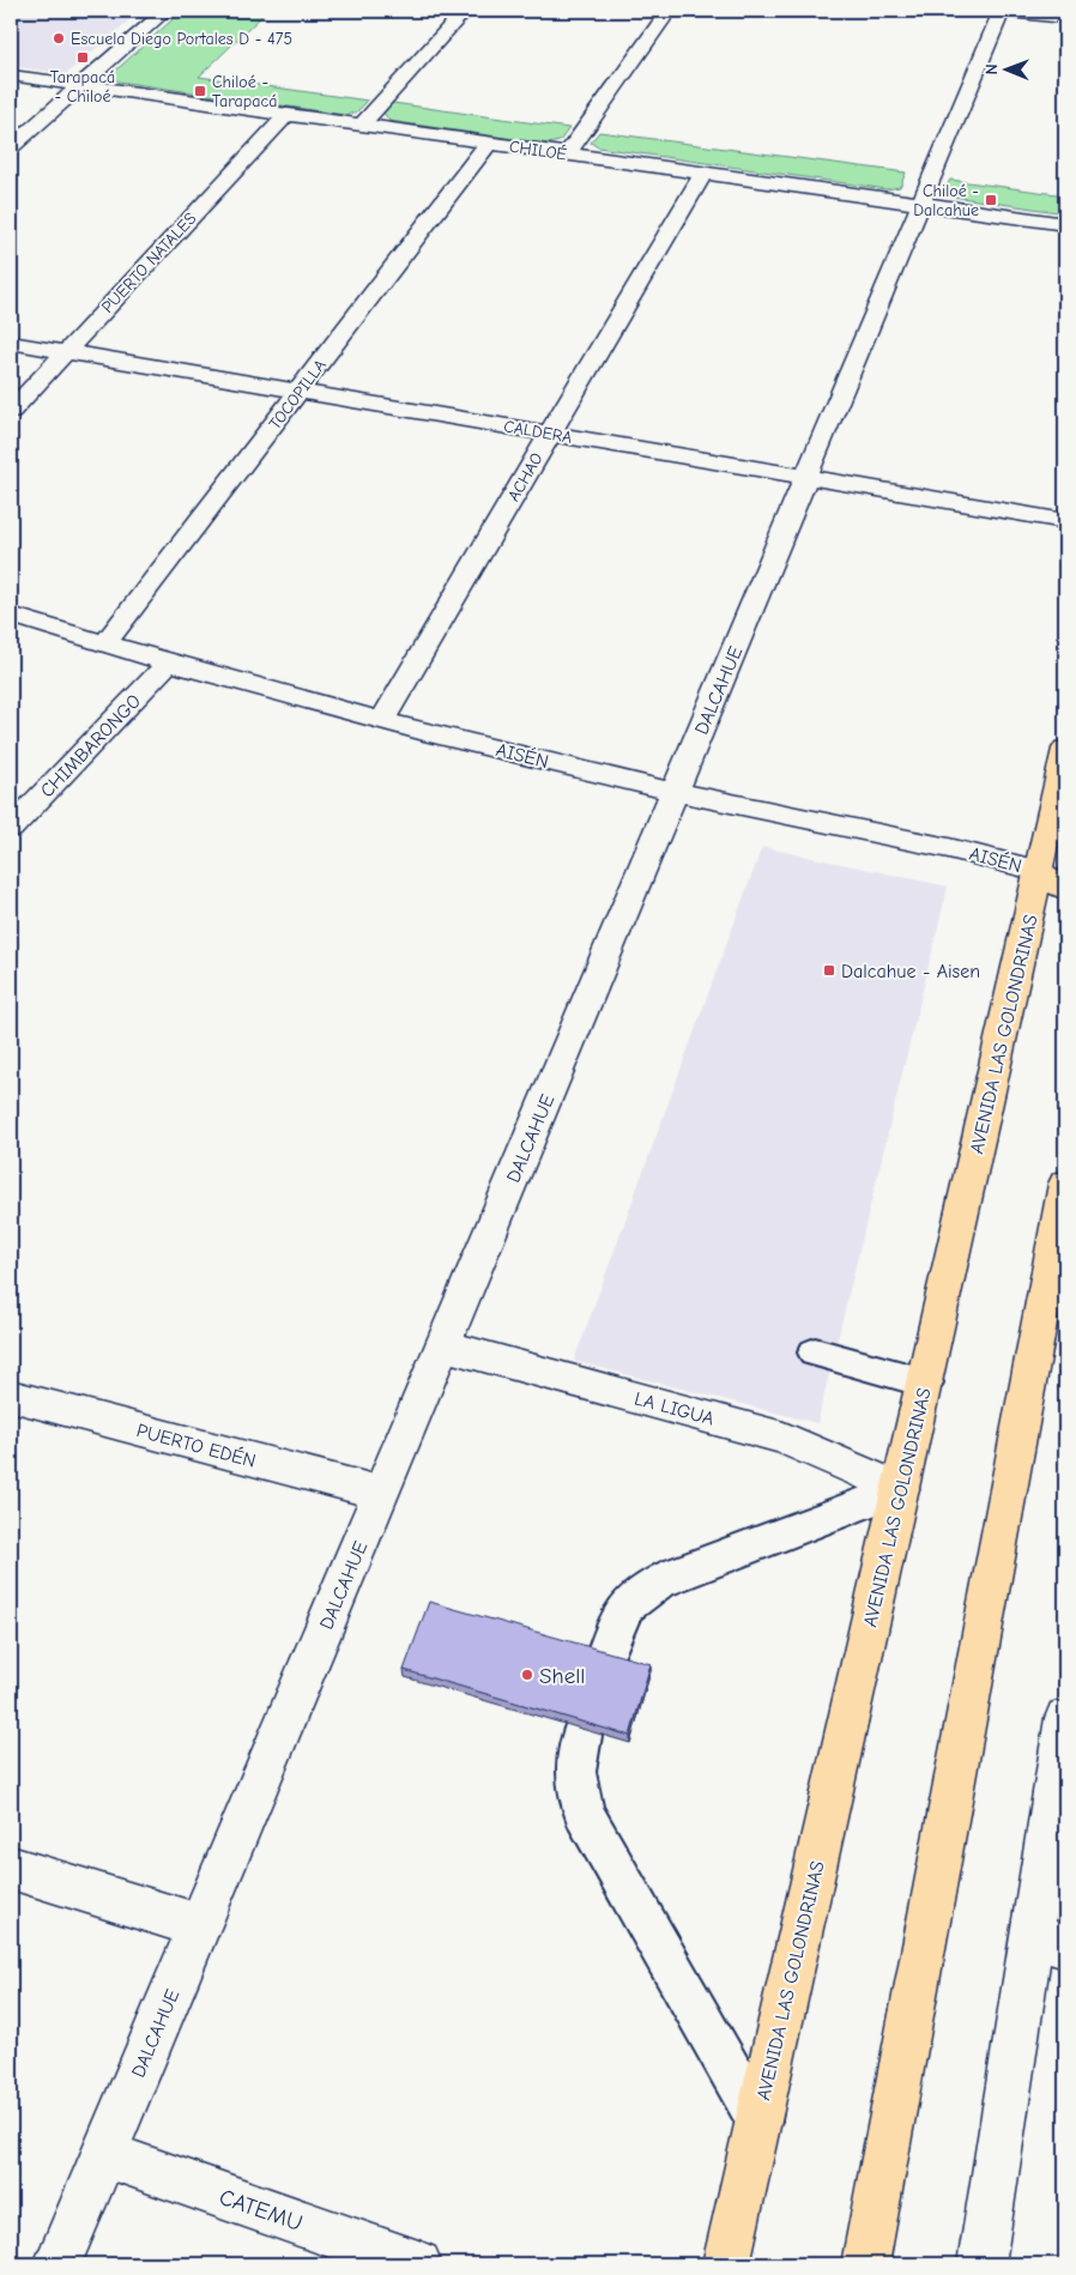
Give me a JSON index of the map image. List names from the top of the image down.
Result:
{
  "streets": {
    "main road": ["AVENIDA LAS GOLONDRINAS"],
    "street": [
      "CHILOÉ",
      "PUERTO NATALES",
      "TOCOPILLA",
      "CALDERA",
      "ACHAO",
      "DALCAHUE",
      "CHIMBARONGO",
      "AISÉN",
      "LA LIGUA",
      "PUERTO EDÉN",
      "CATEMU"
    ]
  },
  "crossings": [
    ["CHILOÉ", "PUERTO NATALES"],
    ["CHILOÉ", "TOCOPILLA"],
    ["CHILOÉ", "ACHAO"],
    ["CHILOÉ", "DALCAHUE"],
    ["PUERTO NATALES", "CALDERA"],
    ["TOCOPILLA", "CALDERA"],
    ["TOCOPILLA", "AISÉN"],
    ["CALDERA", "ACHAO"],
    ["CALDERA", "DALCAHUE"],
    ["ACHAO", "AISÉN"],
    ["DALCAHUE", "AISÉN"],
    ["DALCAHUE", "LA LIGUA"],
    ["DALCAHUE", "PUERTO EDÉN"],
    ["DALCAHUE", "CATEMU"],
    ["CHIMBARONGO", "AISÉN"],
    ["AISÉN", "AVENIDA LAS GOLONDRINAS"],
    ["AVENIDA LAS GOLONDRINAS", "LA LIGUA"]
  ],
  "places": {
    "other": ["Escuela Diego Portales D - 475", "Shell"],
    "transit": [
      "Tarapacá - Chiloé",
      "Chiloé - Tarapacá",
      "Chiloé - Dalcahue",
      "Dalcahue - Aisen"
    ]
  },
  "north": "left"
}
